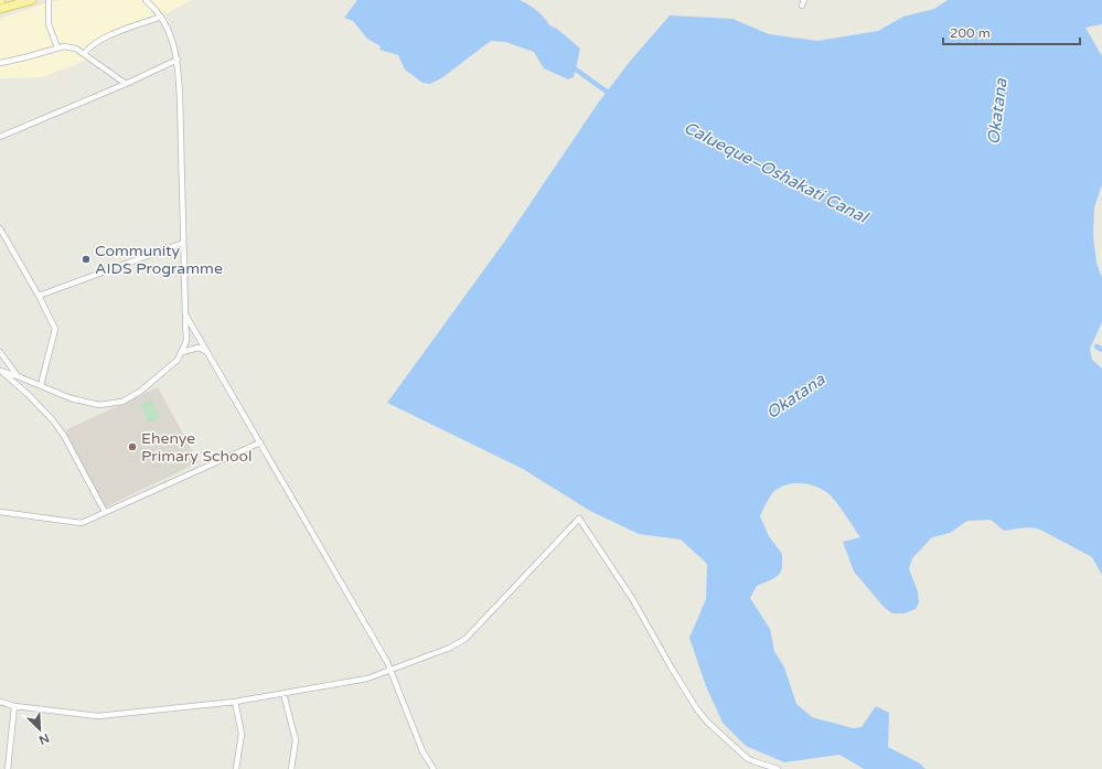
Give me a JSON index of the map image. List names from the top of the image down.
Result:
{
  "water": ["Okatana", "Calueque–Oshakati Canal"],
  "places": ["Community AIDS Programme", "Ehenye Primary School"],
  "scale_bar": "200 m",
  "north": "bottom right"
}
